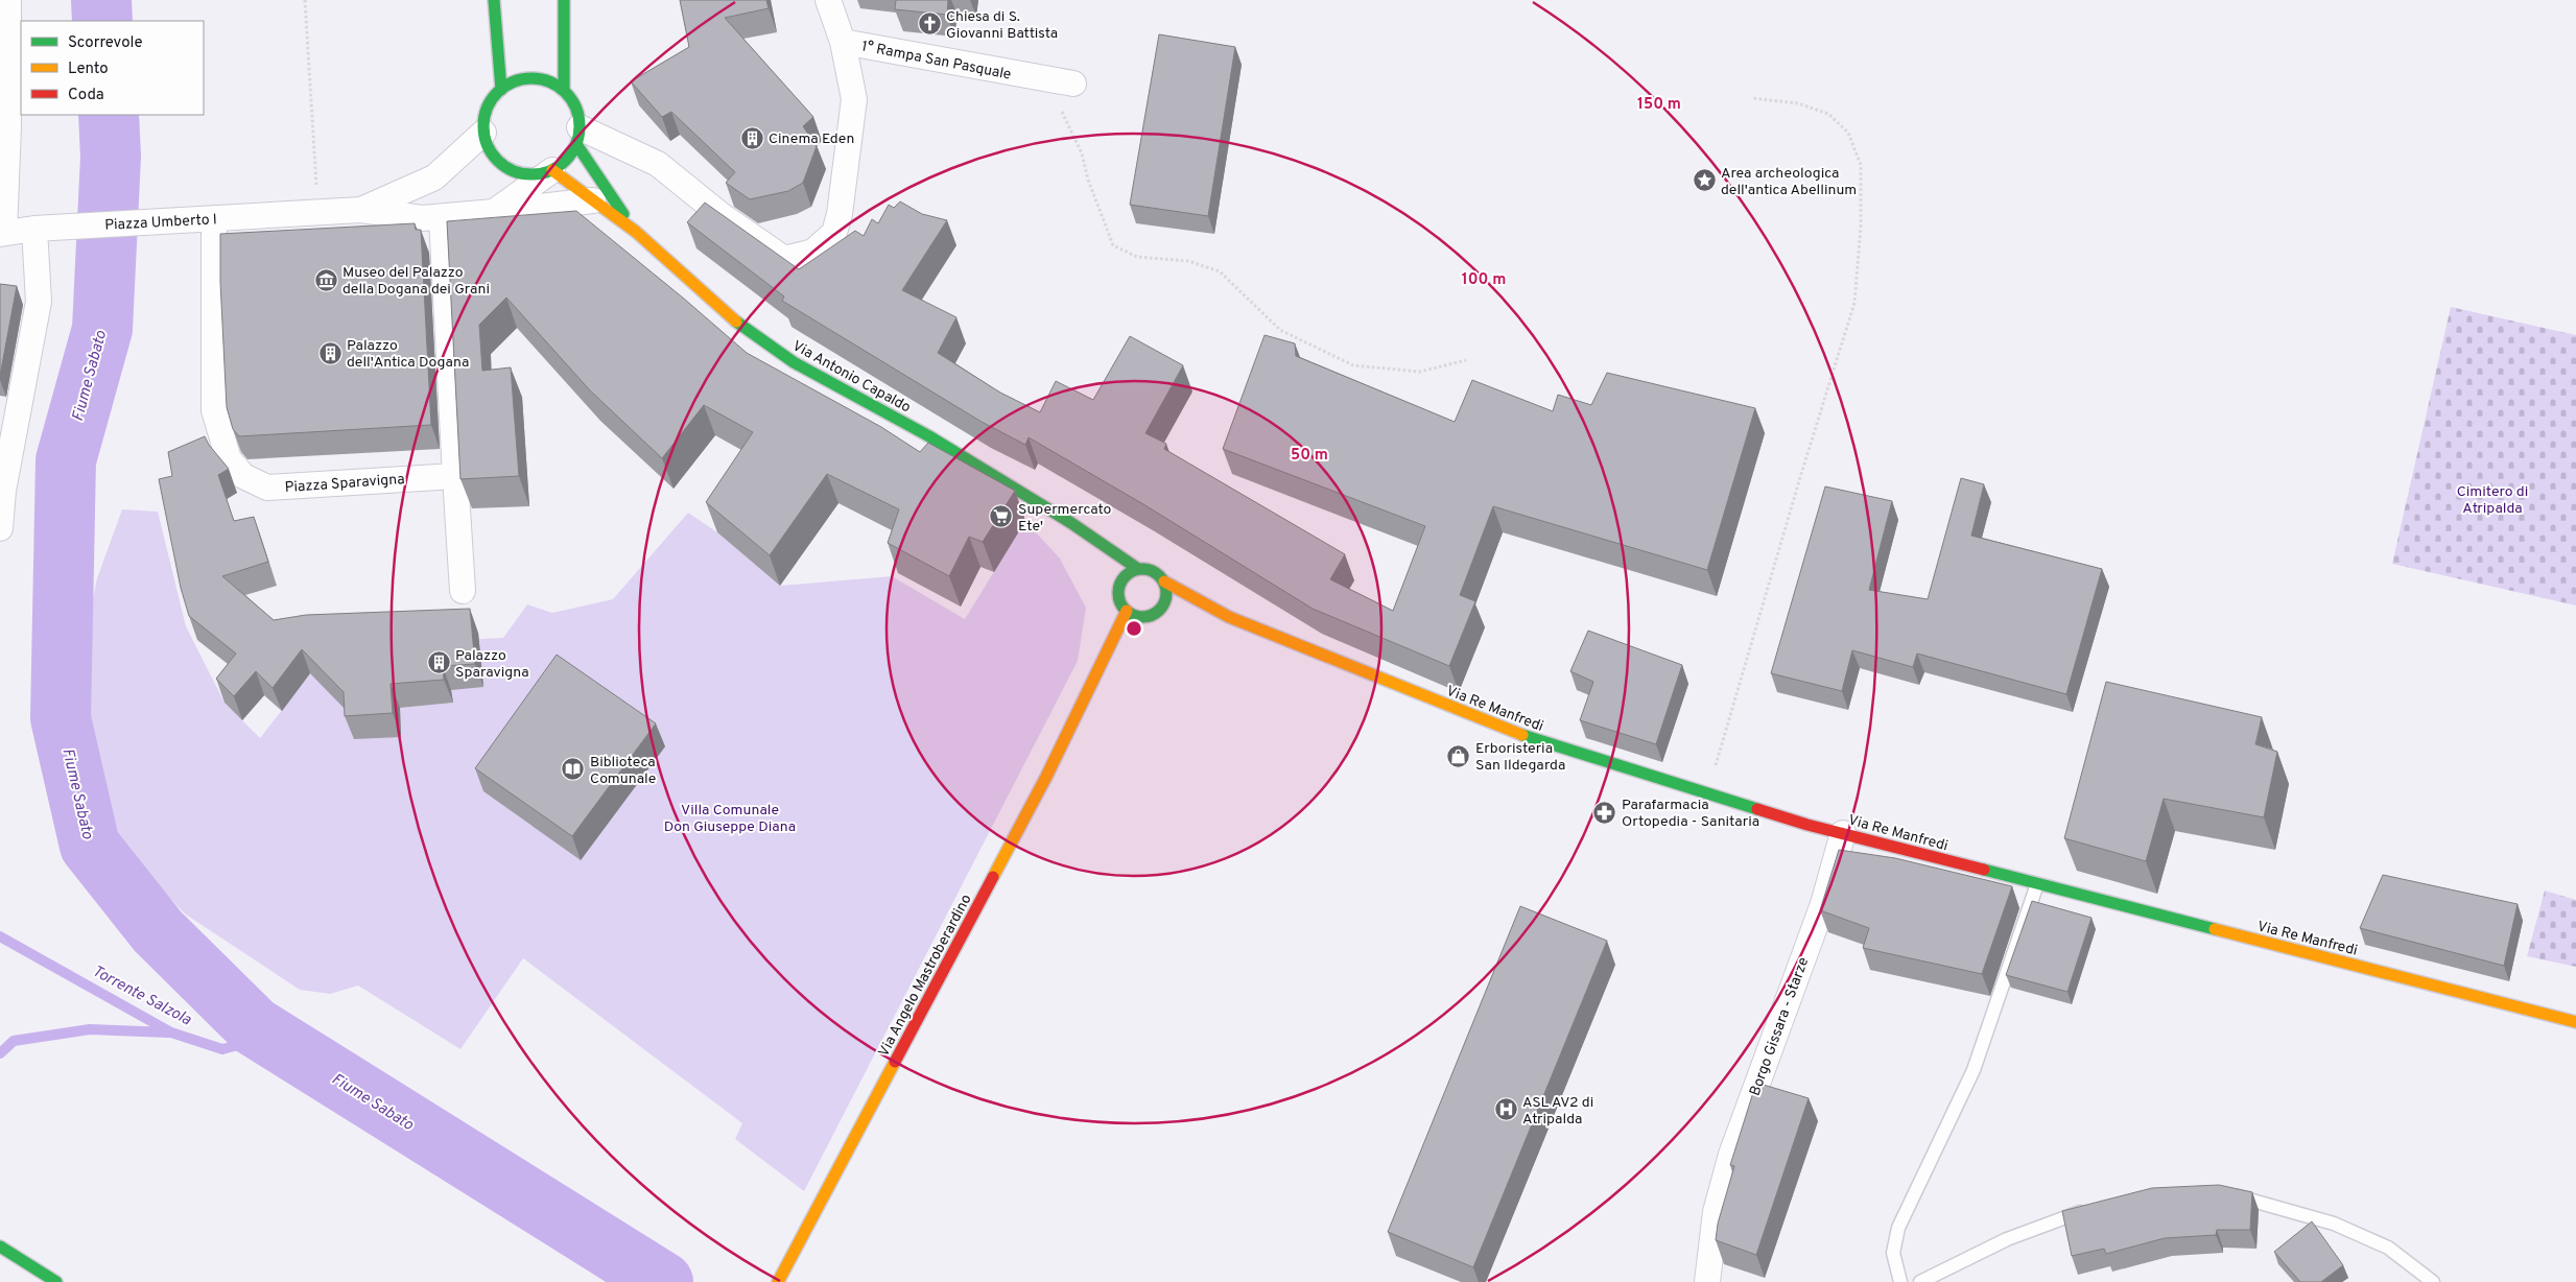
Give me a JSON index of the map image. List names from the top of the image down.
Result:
{
  "streets": {
    "street": [
      "1° Rampa San Pasquale",
      "Piazza Umberto I",
      "Via Antonio Capaldo",
      "Piazza Sparavigna",
      "Via Re Manfredi",
      "Via Angelo Mastroberardino",
      "Borgo Gissara - Starze"
    ]
  },
  "crossings": [
    ["Piazza Umberto I", "Piazza Sparavigna"],
    ["Via Antonio Capaldo", "Via Re Manfredi"],
    ["Via Antonio Capaldo", "Via Angelo Mastroberardino"],
    ["Via Re Manfredi", "Via Angelo Mastroberardino"],
    ["Via Re Manfredi", "Borgo Gissara - Starze"]
  ],
  "water": ["Fiume Sabato", "Torrente Salzola"],
  "parks": ["Cimitero di Atripalda", "Villa Comunale Don Giuseppe Diana"],
  "places": {
    "church": ["Chiesa di S. Giovanni Battista"],
    "building": ["Cinema Eden", "Palazzo dell'Antica Dogana", "Palazzo Sparavigna"],
    "place": ["Area archeologica dell'antica Abellinum"],
    "museum": ["Museo del Palazzo della Dogana dei Grani"],
    "supermarket": ["Supermercato Ete'"],
    "shop": ["Erboristeria San Ildegarda"],
    "library": ["Biblioteca Comunale"],
    "pharmacy": ["Parafarmacia Ortopedia - Sanitaria"],
    "hospital": ["ASL AV2 di Atripalda"]
  },
  "legend": ["Scorrevole", "Lento", "Coda"],
  "rings": ["150 m", "100 m", "50 m"]
}
